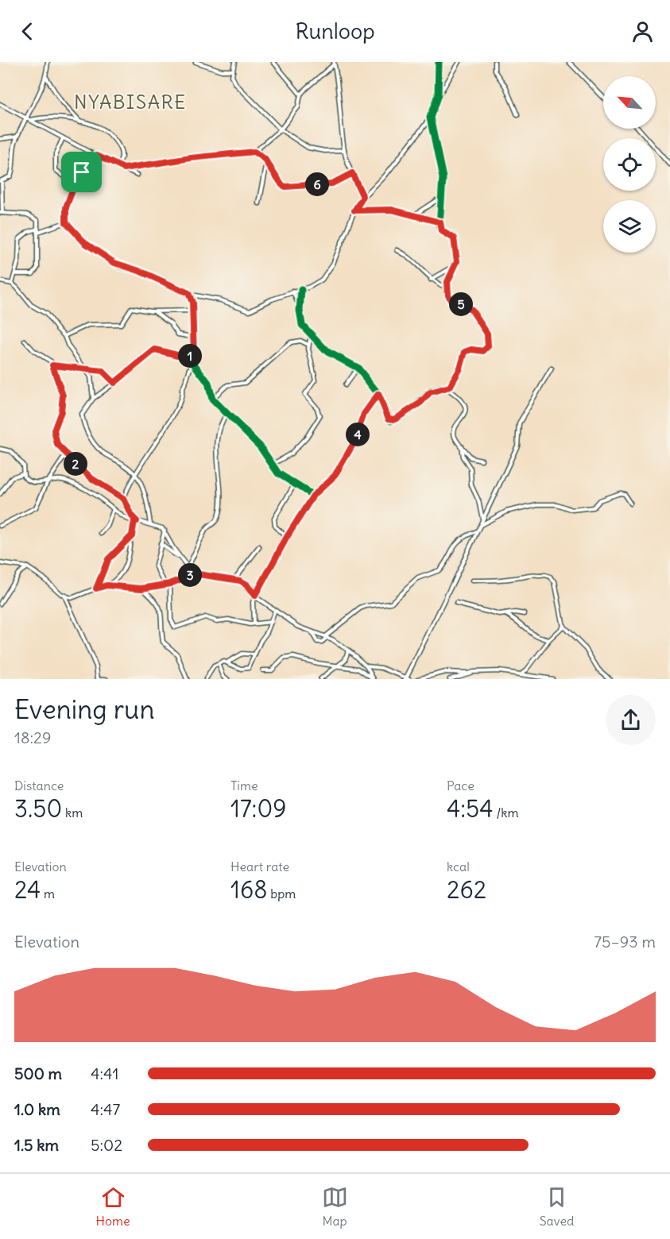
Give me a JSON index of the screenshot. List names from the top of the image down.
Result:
{
  "districts": ["NYABISARE"],
  "north": "top left",
  "page": {
    "header": "Runloop",
    "pins": [
      "6",
      "5",
      "1",
      "4",
      "2",
      "3"
    ],
    "heading": ["Evening run", "18:29"],
    "stats": [
      ["Distance", "3.50 km"],
      ["Time", "17:09"],
      ["Pace", "4:54 /km"],
      ["Elevation", "24 m"],
      ["Heart rate", "168 bpm"],
      ["kcal", "262"]
    ],
    "chart": ["Elevation", "75–93 m"],
    "list": [
      {
        "name": "500 m",
        "note": "4:41"
      },
      {
        "name": "1.0 km",
        "note": "4:47"
      },
      {
        "name": "1.5 km",
        "note": "5:02"
      }
    ],
    "tabs": ["Home", "Map", "Saved"]
  }
}
